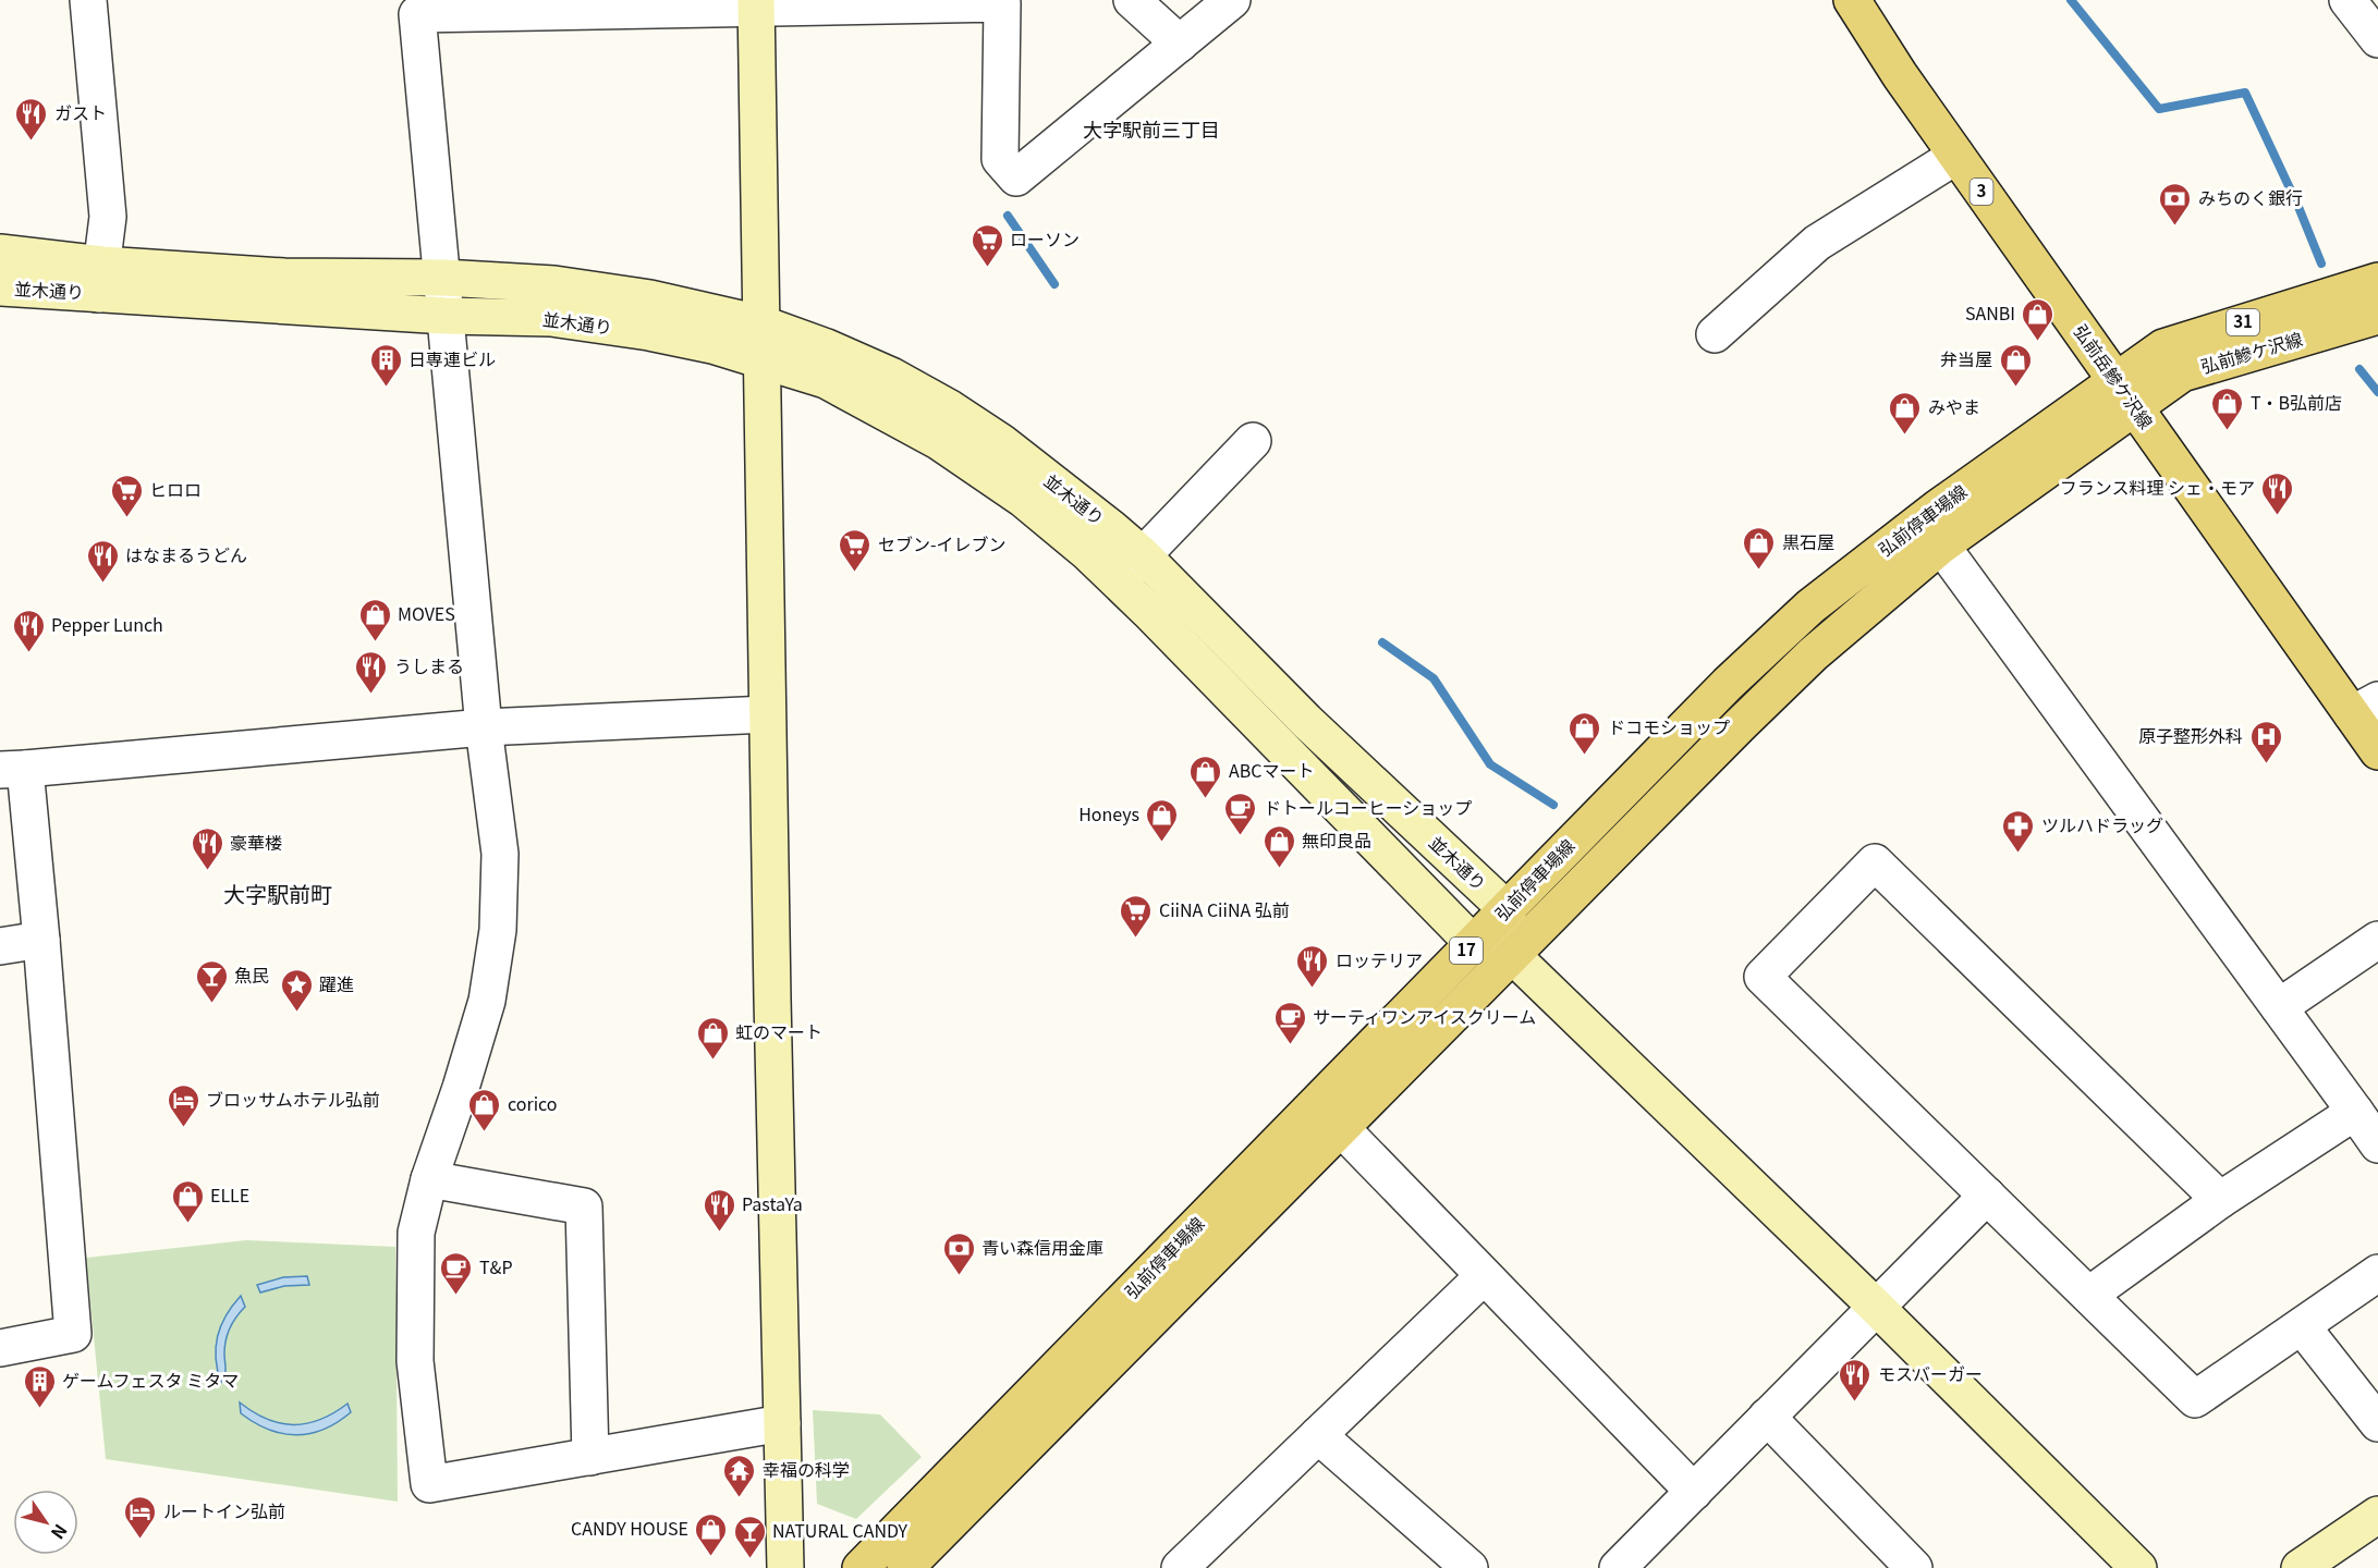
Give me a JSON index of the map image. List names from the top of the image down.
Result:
{
  "streets": {
    "main road": [
      "3",
      "31",
      "弘前鰺ケ沢線",
      "弘前岳鰺ケ沢線",
      "弘前停車場線",
      "17"
    ],
    "street": ["並木通り"]
  },
  "crossings": [
    ["並木通り", "弘前停車場線"],
    ["弘前鰺ケ沢線", "弘前岳鰺ケ沢線"],
    ["弘前鰺ケ沢線", "弘前停車場線"],
    ["弘前岳鰺ケ沢線", "弘前停車場線"]
  ],
  "districts": ["大字駅前三丁目", "大字駅前町"],
  "places": {
    "restaurant": [
      "ガスト",
      "フランス料理 シェ・モア",
      "はなまるうどん",
      "Pepper Lunch",
      "うしまる",
      "豪華楼",
      "ロッテリア",
      "PastaYa",
      "モスバーガー"
    ],
    "bank": ["みちのく銀行", "青い森信用金庫"],
    "supermarket": [
      "ローソン",
      "ヒロロ",
      "セブン-イレブン",
      "CiiNA CiiNA 弘前"
    ],
    "shop": [
      "SANBI",
      "弁当屋",
      "T・B弘前店",
      "みやま",
      "黒石屋",
      "MOVES",
      "ドコモショップ",
      "ABCマート",
      "Honeys",
      "無印良品",
      "虹のマート",
      "corico",
      "ELLE",
      "CANDY HOUSE"
    ],
    "building": ["日専連ビル", "ゲームフェスタ ミタマ"],
    "hospital": ["原子整形外科"],
    "cafe": ["ドトールコーヒーショップ", "サーティワンアイスクリーム", "T&P"],
    "pharmacy": ["ツルハドラッグ"],
    "bar": ["魚民", "NATURAL CANDY"],
    "place": ["躍進"],
    "hotel": ["ブロッサムホテル弘前", "ルートイン弘前"],
    "temple": ["幸福の科学"]
  },
  "north": "bottom right"
}
